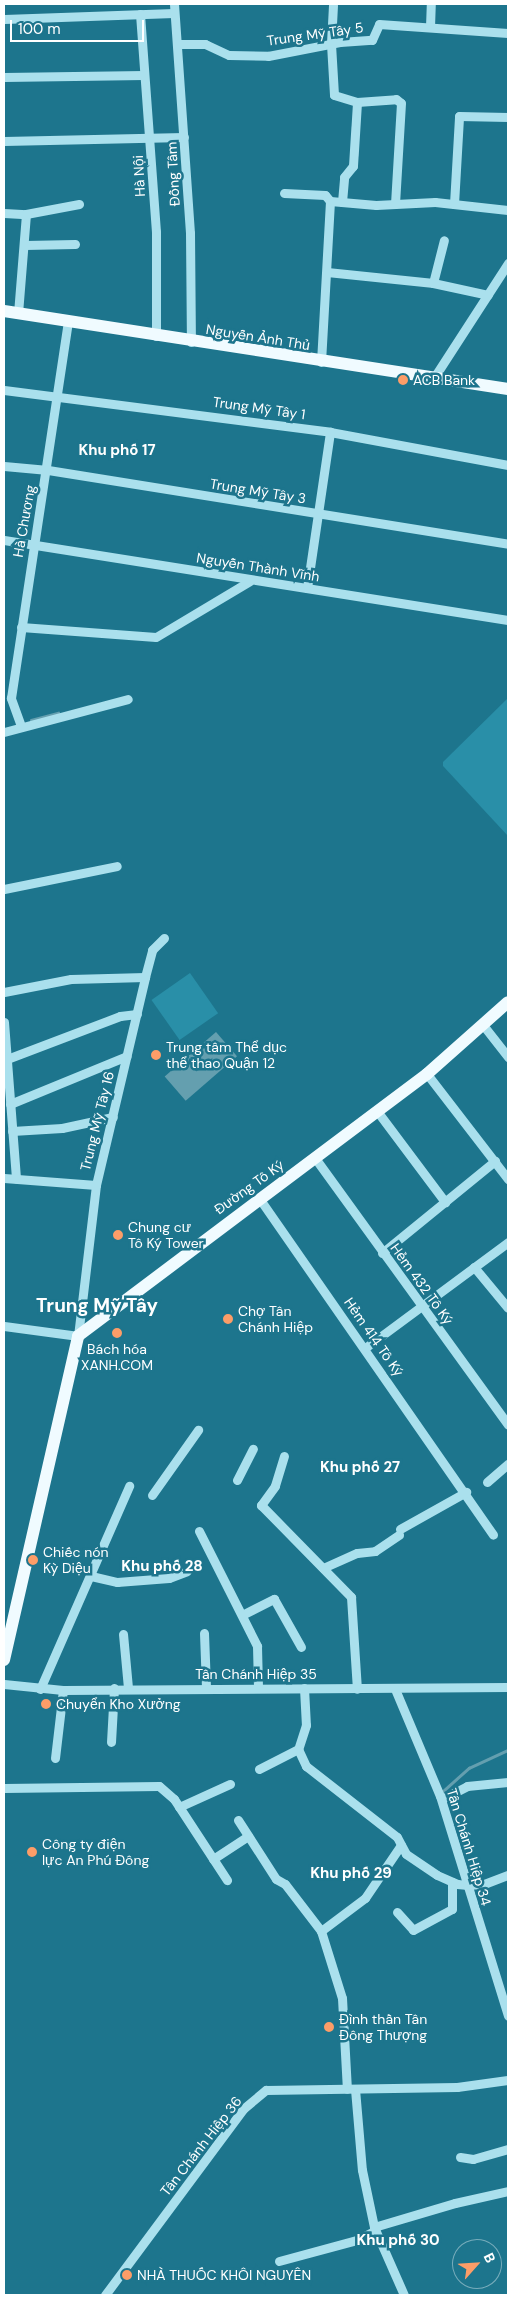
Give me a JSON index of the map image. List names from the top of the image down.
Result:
{
  "streets": {
    "main road": ["Nguyễn Ảnh Thủ", "Đường Tô Ký"],
    "street": [
      "Trung Mỹ Tây 5",
      "Đồng Tâm",
      "Hà Nội",
      "Trung Mỹ Tây 1",
      "Trung Mỹ Tây 3",
      "Hà Chương",
      "Nguyễn Thành Vĩnh",
      "Trung Mỹ Tây 16",
      "Hẻm 432 Tô Ký",
      "Hẻm 414 Tô Ký",
      "Tân Chánh Hiệp 35",
      "Tân Chánh Hiệp 34",
      "Tân Chánh Hiệp 36"
    ]
  },
  "crossings": [
    ["Trung Mỹ Tây 5", "Đồng Tâm"],
    ["Đồng Tâm", "Nguyễn Ảnh Thủ"],
    ["Hà Nội", "Nguyễn Ảnh Thủ"],
    ["Nguyễn Ảnh Thủ", "Hà Chương"],
    ["Trung Mỹ Tây 1", "Hà Chương"],
    ["Trung Mỹ Tây 3", "Hà Chương"],
    ["Hà Chương", "Nguyễn Thành Vĩnh"],
    ["Trung Mỹ Tây 16", "Đường Tô Ký"],
    ["Đường Tô Ký", "Hẻm 432 Tô Ký"],
    ["Đường Tô Ký", "Hẻm 414 Tô Ký"],
    ["Tân Chánh Hiệp 35", "Tân Chánh Hiệp 34"]
  ],
  "districts": [
    "Khu phố 17",
    "Trung Mỹ Tây",
    "Khu phố 27",
    "Khu phố 28",
    "Khu phố 29",
    "Khu phố 30"
  ],
  "places": [
    "ACB Bank",
    "Trung tâm Thể dục thể thao Quận 12",
    "Chung cư Tô Ký Tower",
    "Chợ Tân Chánh Hiệp",
    "Bách hóa XANH.COM",
    "Chiếc nón Kỳ Diệu",
    "Chuyển Kho Xưởng",
    "Công ty điện lực An Phú Đông",
    "Đình thần Tân Đông Thượng",
    "NHÀ THUỐC KHÔI NGUYÊN"
  ],
  "scale_bar": "100 m",
  "north": "top right"
}
